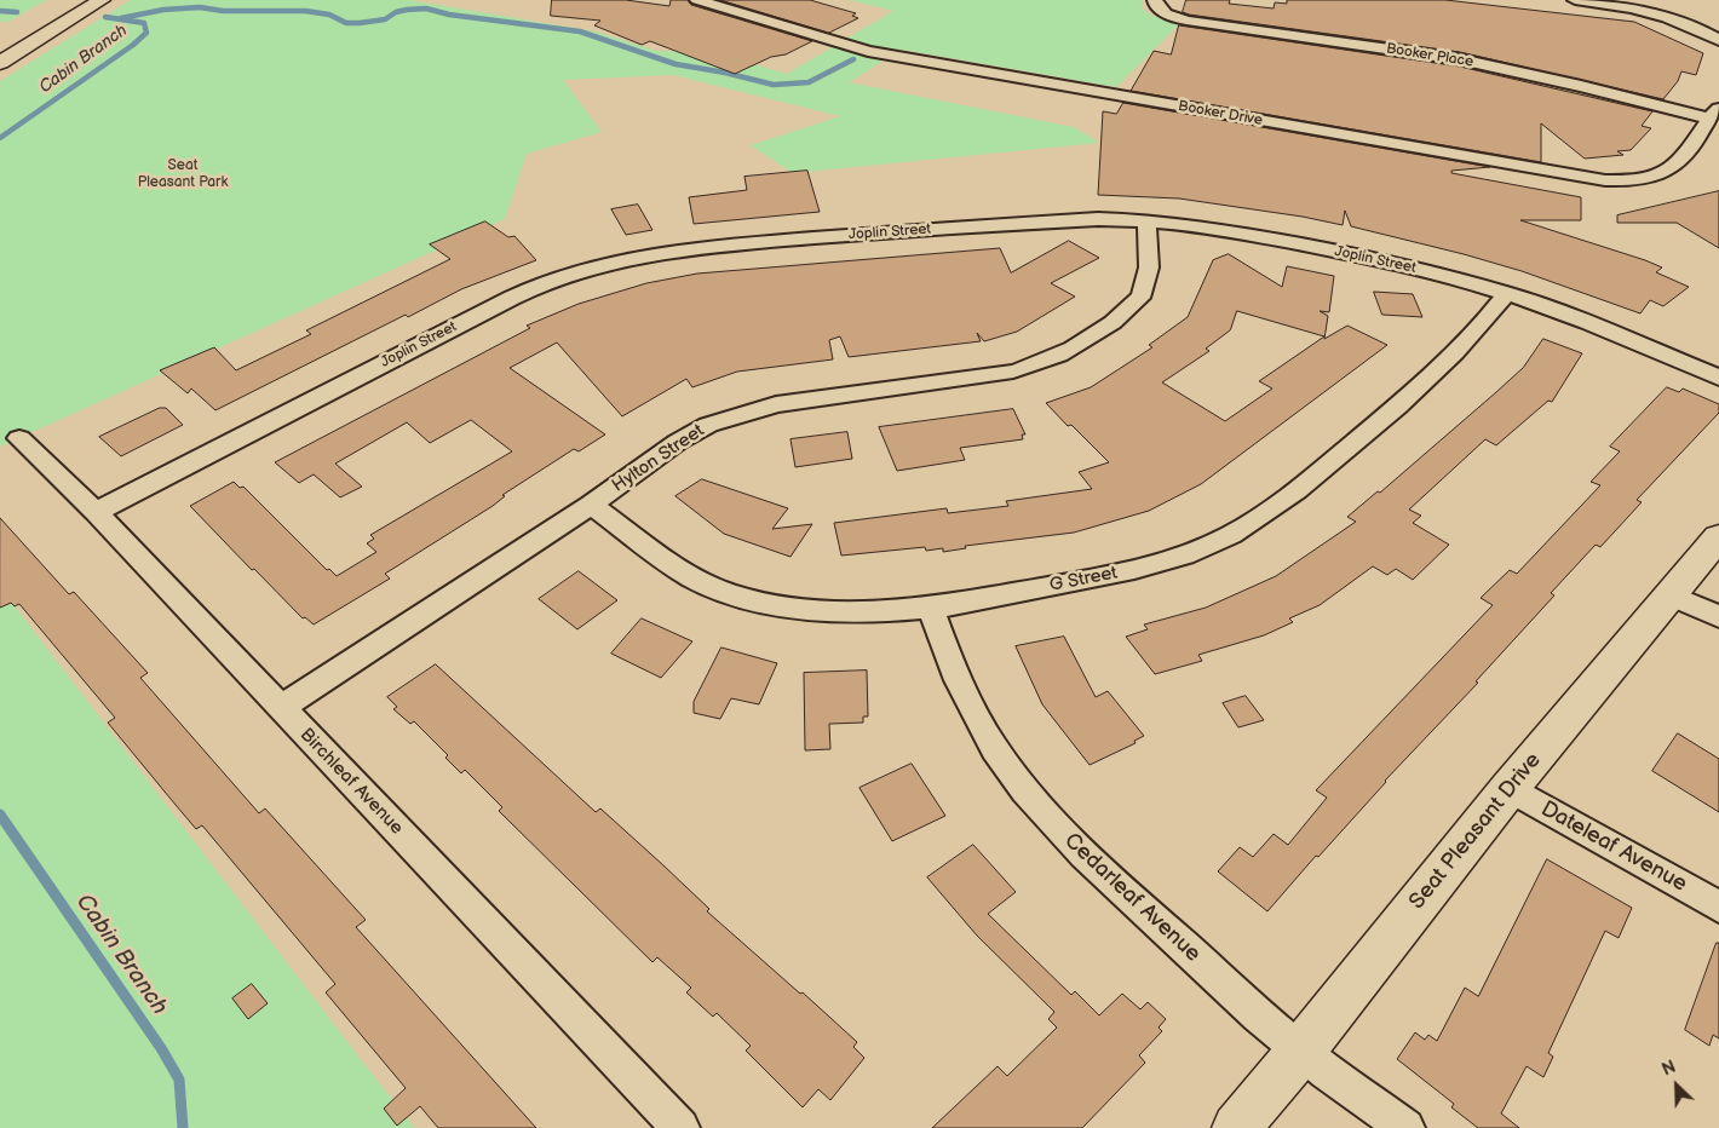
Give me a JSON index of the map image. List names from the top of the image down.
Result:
{
  "streets": {
    "street": [
      "Booker Place",
      "Booker Drive",
      "Joplin Street",
      "Hylton Street",
      "G Street",
      "Birchleaf Avenue",
      "Seat Pleasant Drive",
      "Dateleaf Avenue",
      "Cedarleaf Avenue"
    ]
  },
  "crossings": [
    ["Booker Place", "Booker Drive"],
    ["Joplin Street", "Hylton Street"],
    ["Joplin Street", "G Street"],
    ["Joplin Street", "Birchleaf Avenue"],
    ["Hylton Street", "G Street"],
    ["Hylton Street", "Birchleaf Avenue"],
    ["G Street", "Cedarleaf Avenue"],
    ["Seat Pleasant Drive", "Dateleaf Avenue"],
    ["Seat Pleasant Drive", "Cedarleaf Avenue"]
  ],
  "water": ["Cabin Branch"],
  "parks": ["Seat Pleasant Park"],
  "north": "top left"
}
